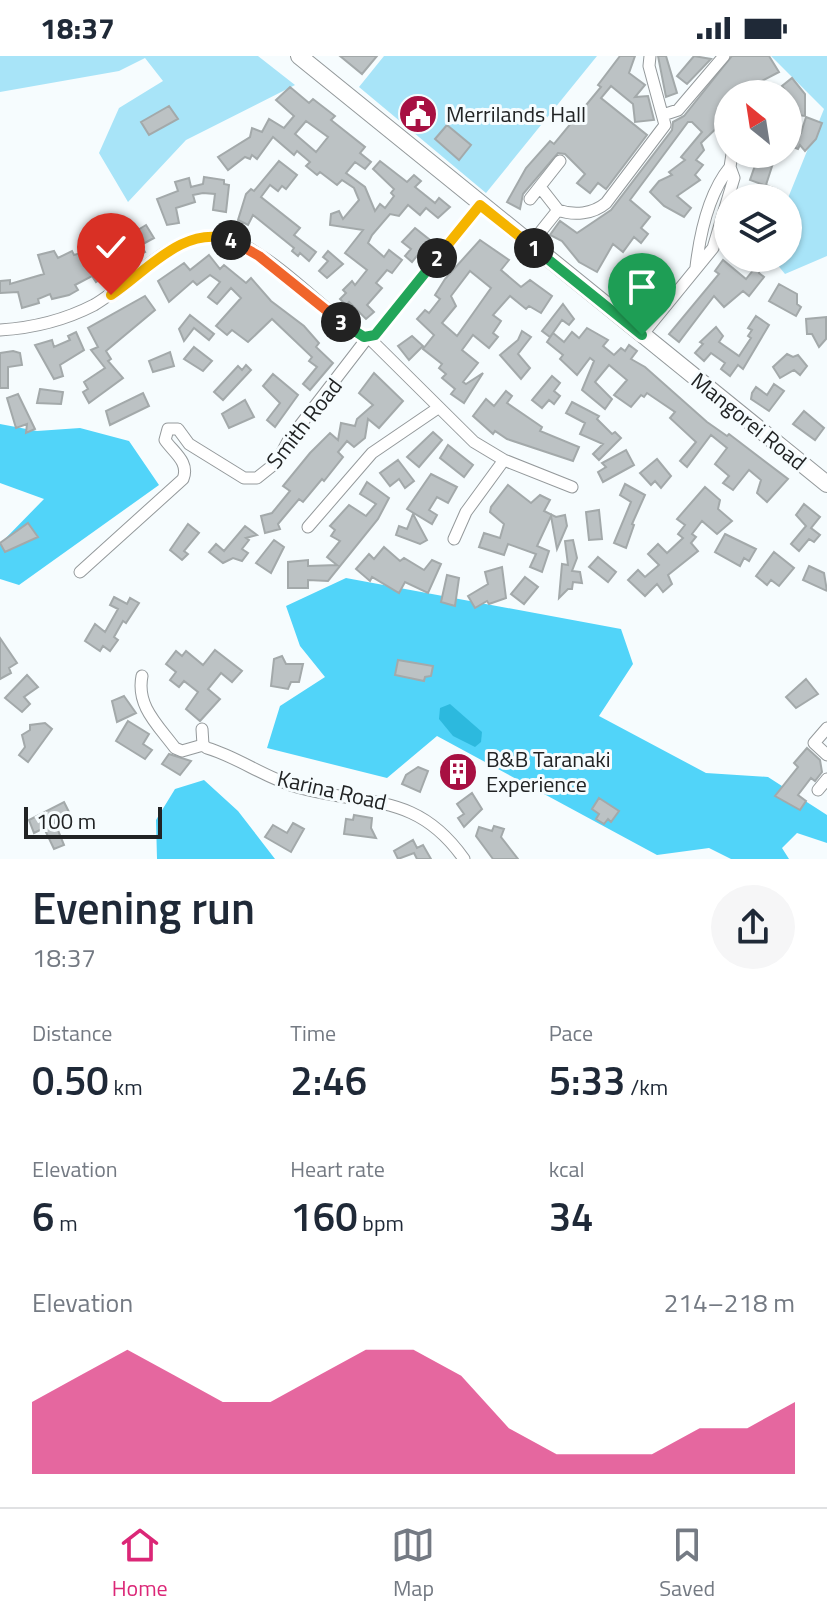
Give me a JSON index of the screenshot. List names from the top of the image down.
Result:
{
  "streets": {
    "street": ["Mangorei Road", "Smith Road", "Karina Road"]
  },
  "crossings": [
    ["Mangorei Road", "Smith Road"]
  ],
  "places": {
    "public building": ["Merrilands Hall"],
    "building": ["B&B Taranaki Experience"]
  },
  "scale_bar": "100 m",
  "north": "top left",
  "page": {
    "status": "18:37",
    "pins": [
      "4",
      "1",
      "2",
      "3"
    ],
    "scale": "100 m",
    "heading": ["Evening run", "18:37"],
    "stats": [
      ["Distance", "0.50 km"],
      ["Time", "2:46"],
      ["Pace", "5:33 /km"],
      ["Elevation", "6 m"],
      ["Heart rate", "160 bpm"],
      ["kcal", "34"]
    ],
    "chart": ["Elevation", "214–218 m"],
    "tabs": ["Home", "Map", "Saved"]
  }
}
